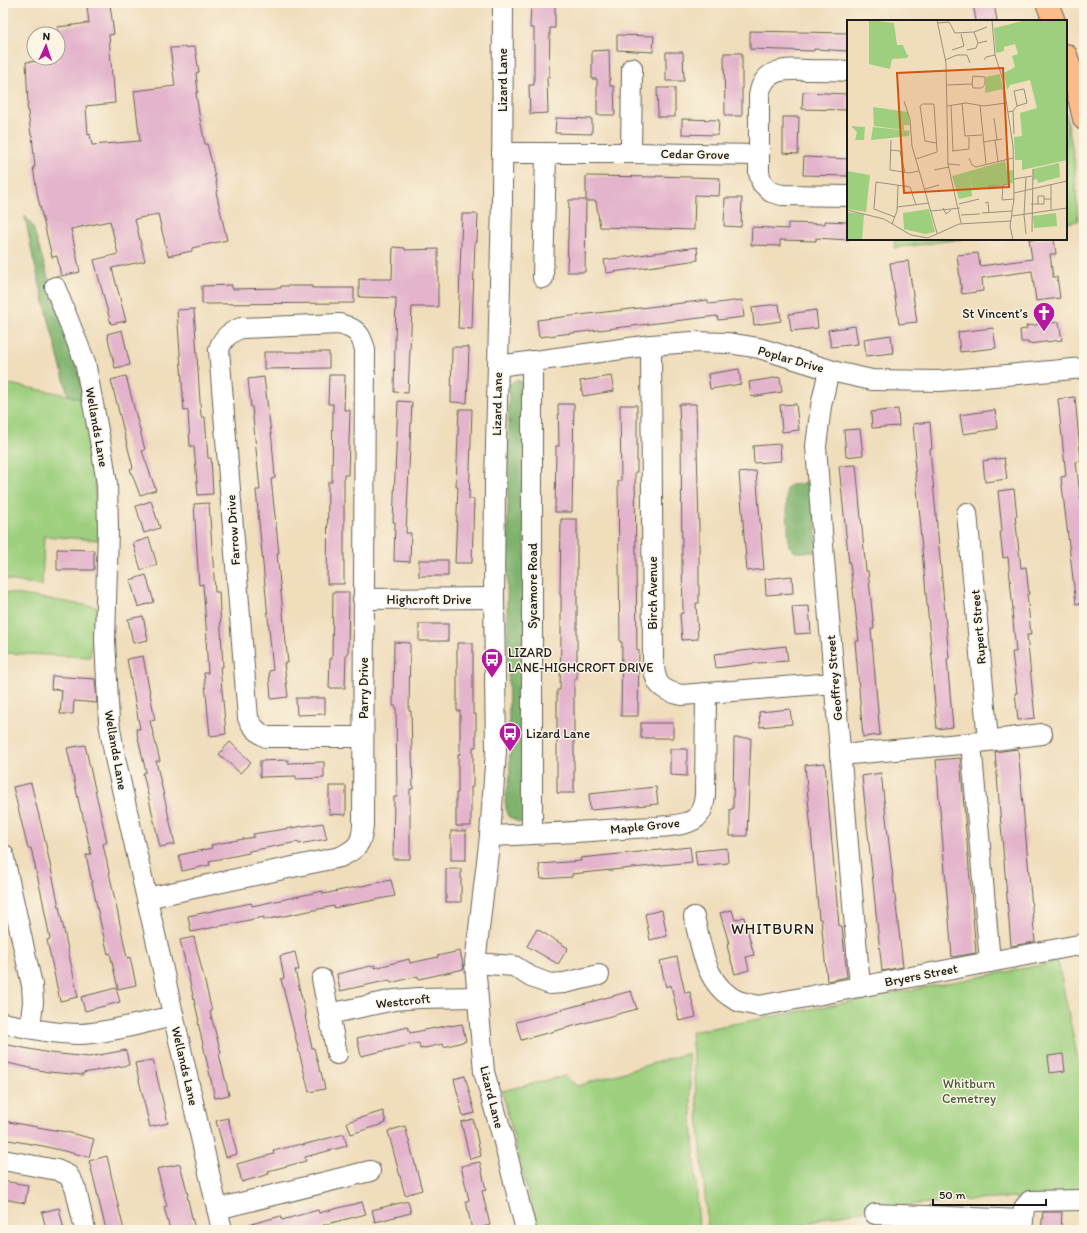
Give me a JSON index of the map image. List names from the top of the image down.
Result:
{
  "streets": {
    "street": [
      "Lizard Lane",
      "Cedar Grove",
      "Poplar Drive",
      "Wellands Lane",
      "Farrow Drive",
      "Sycamore Road",
      "Birch Avenue",
      "Highcroft Drive",
      "Rupert Street",
      "Geoffrey Street",
      "Parry Drive",
      "Maple Grove",
      "Bryers Street",
      "Westcroft"
    ]
  },
  "crossings": [
    ["Lizard Lane", "Cedar Grove"],
    ["Lizard Lane", "Poplar Drive"],
    ["Lizard Lane", "Highcroft Drive"],
    ["Lizard Lane", "Maple Grove"],
    ["Lizard Lane", "Westcroft"],
    ["Poplar Drive", "Sycamore Road"],
    ["Poplar Drive", "Birch Avenue"],
    ["Poplar Drive", "Geoffrey Street"],
    ["Wellands Lane", "Parry Drive"],
    ["Farrow Drive", "Parry Drive"],
    ["Sycamore Road", "Maple Grove"],
    ["Birch Avenue", "Geoffrey Street"],
    ["Birch Avenue", "Maple Grove"],
    ["Highcroft Drive", "Parry Drive"],
    ["Rupert Street", "Bryers Street"],
    ["Geoffrey Street", "Bryers Street"]
  ],
  "districts": ["WHITBURN"],
  "parks": ["Whitburn Cemetrey"],
  "places": {
    "church": ["St Vincent’s"],
    "bus stop": ["LIZARD LANE-HIGHCROFT DRIVE", "Lizard Lane"]
  },
  "scale_bar": "50 m",
  "north": "top"
}
